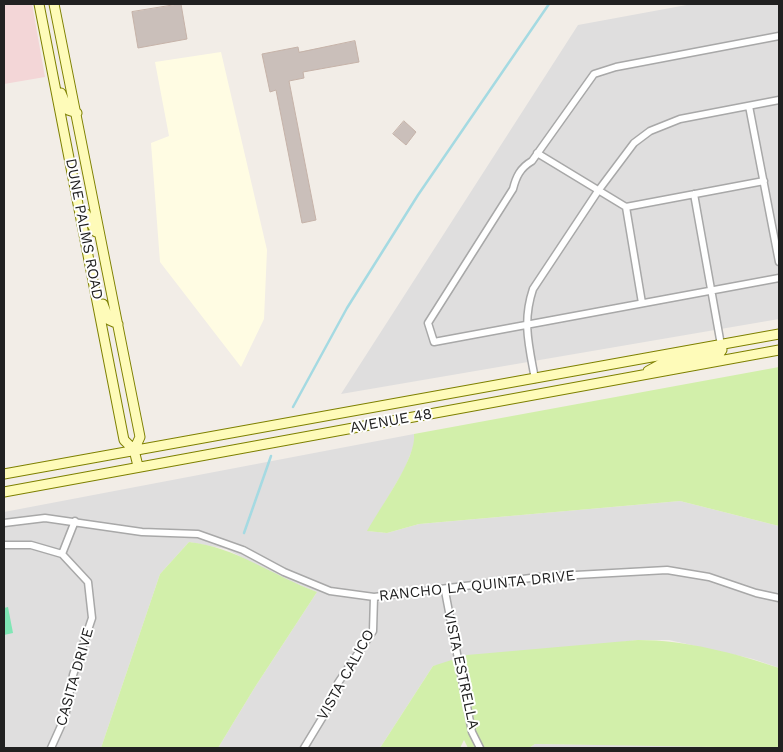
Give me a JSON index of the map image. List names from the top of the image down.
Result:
{
  "streets": {
    "main road": ["DUNE PALMS ROAD", "AVENUE 48"],
    "street": [
      "RANCHO LA QUINTA DRIVE",
      "VISTA ESTRELLA",
      "VISTA CALICO",
      "CASITA DRIVE"
    ]
  },
  "crossings": [
    ["DUNE PALMS ROAD", "AVENUE 48"],
    ["RANCHO LA QUINTA DRIVE", "VISTA ESTRELLA"],
    ["RANCHO LA QUINTA DRIVE", "VISTA CALICO"]
  ]
}
